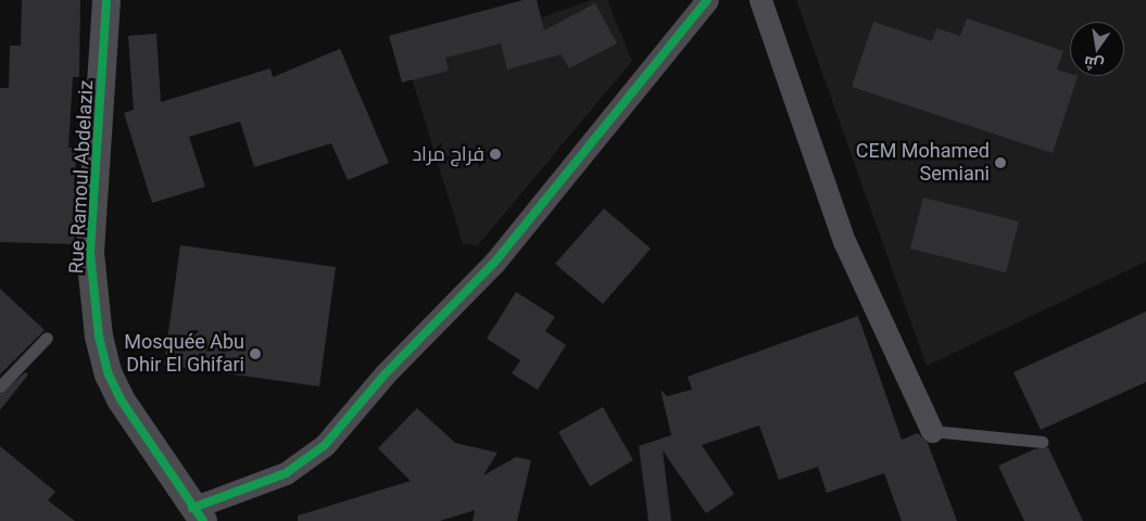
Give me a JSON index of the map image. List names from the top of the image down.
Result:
{
  "streets": {
    "street": ["Rue Ramoul Abdelaziz"]
  },
  "places": ["فراج مراد", "CEM Mohamed Semiani", "Mosquée Abu Dhir El Ghifari"],
  "north": "bottom"
}
